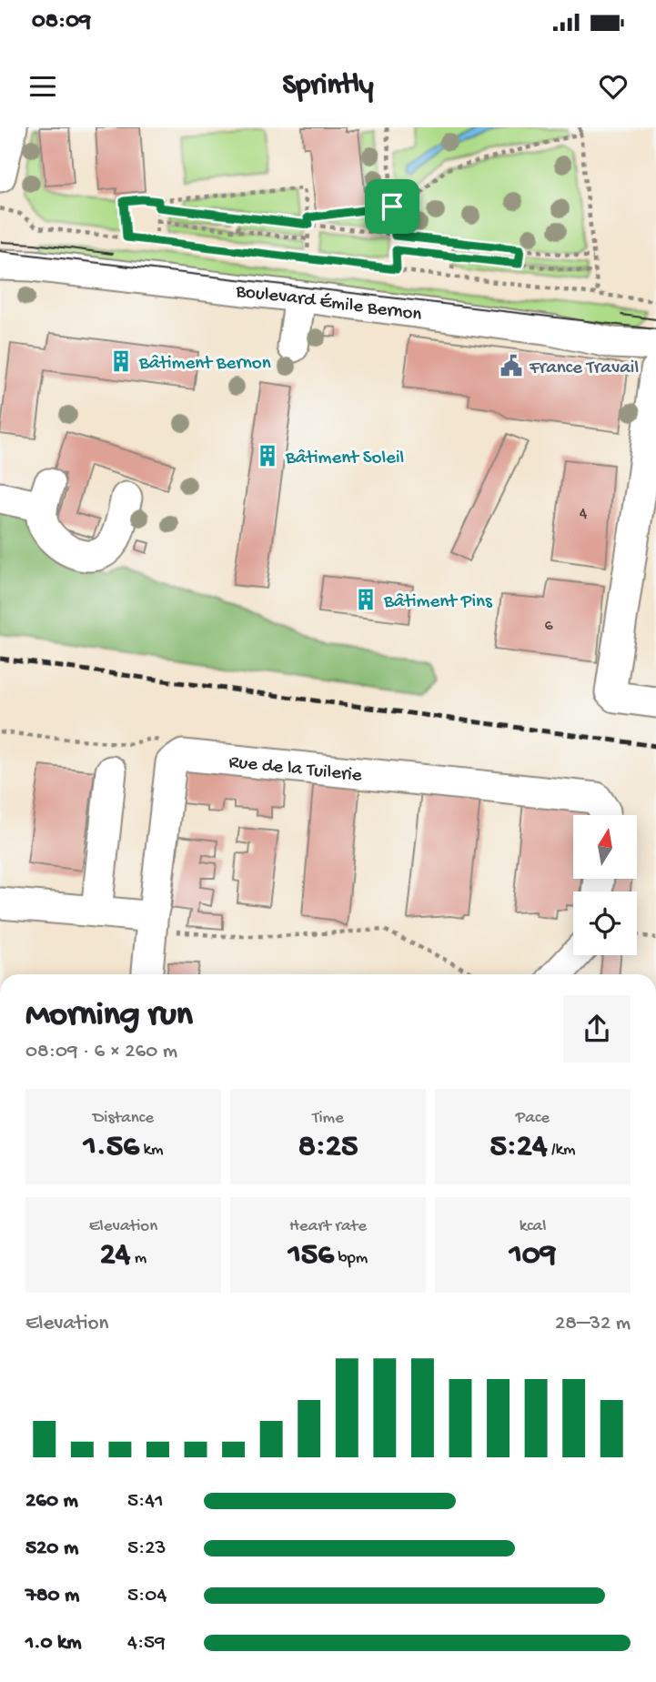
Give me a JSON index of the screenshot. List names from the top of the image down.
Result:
{
  "streets": {
    "street": ["Boulevard Émile Bernon", "Rue de la Tuilerie"]
  },
  "places": {
    "building": ["Bâtiment Bernon", "Bâtiment Soleil", "Bâtiment Pins"],
    "public building": ["France Travail"]
  },
  "house_numbers": ["4", "6"],
  "north": "top",
  "page": {
    "status": "08:09",
    "header": "Sprintly",
    "heading": ["Morning run", "08:09 · 6 × 260 m"],
    "stats": [
      ["Distance", "1.56 km"],
      ["Time", "8:25"],
      ["Pace", "5:24 /km"],
      ["Elevation", "24 m"],
      ["Heart rate", "156 bpm"],
      ["kcal", "109"]
    ],
    "chart": ["Elevation", "28–32 m"],
    "list": [
      {
        "name": "260 m",
        "note": "5:41"
      },
      {
        "name": "520 m",
        "note": "5:23"
      },
      {
        "name": "780 m",
        "note": "5:04"
      },
      {
        "name": "1.0 km",
        "note": "4:59"
      }
    ]
  }
}
